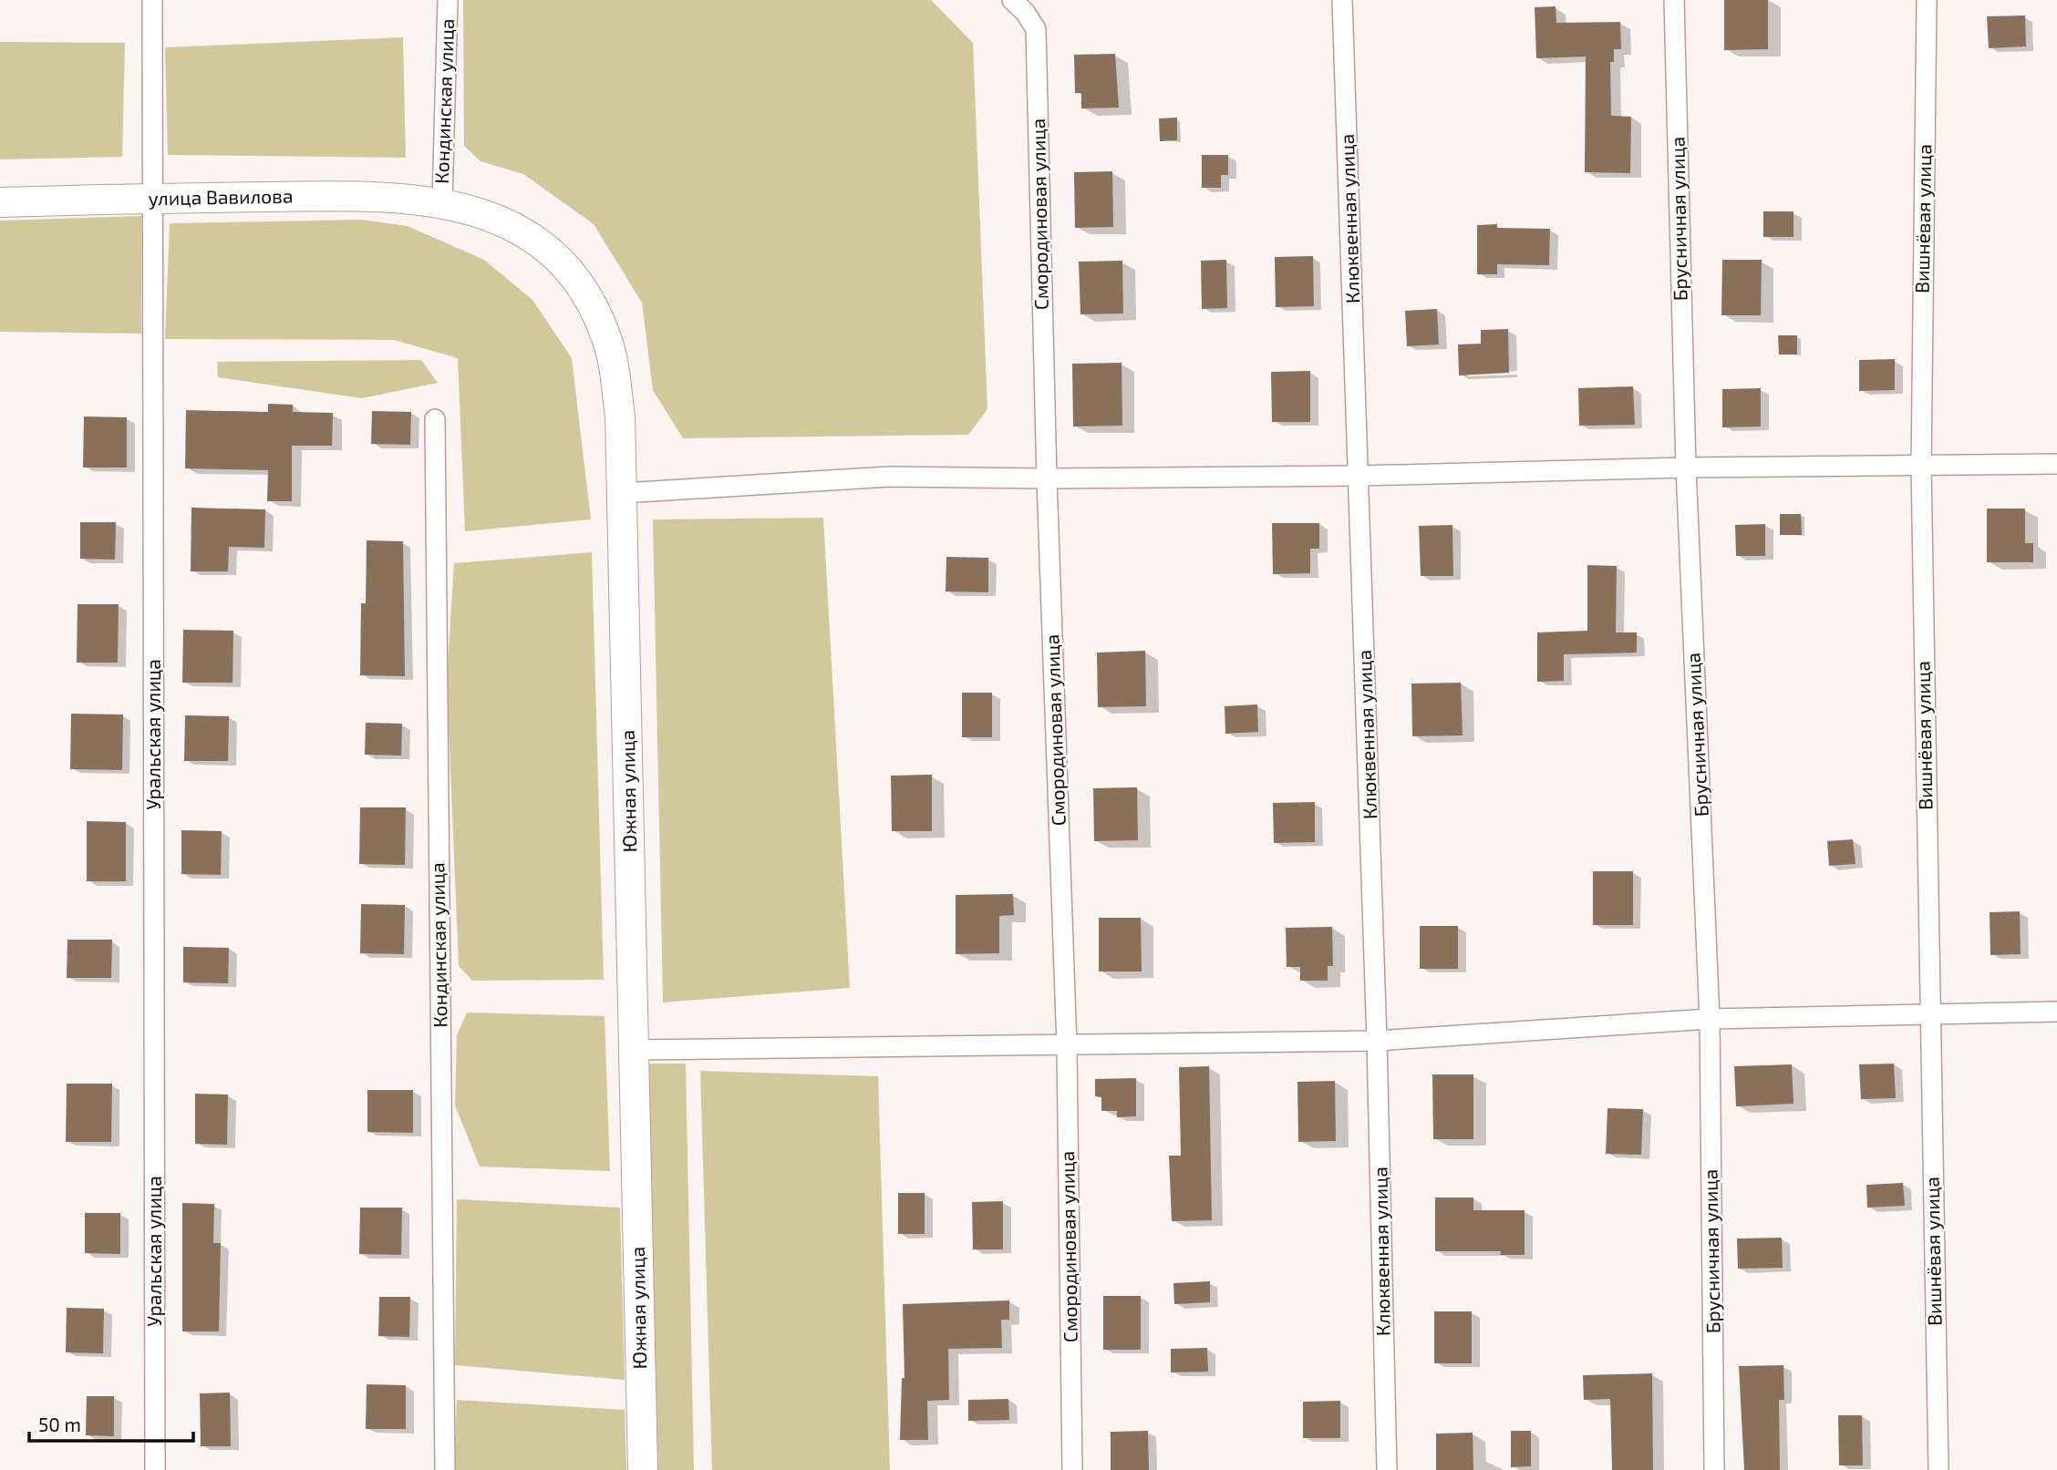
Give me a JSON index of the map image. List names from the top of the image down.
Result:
{
  "streets": {
    "street": [
      "Кондинская улица",
      "улица Вавилова",
      "Смородиновая улица",
      "Клюквенная улица",
      "Брусничная улица",
      "Вишнёвая улица",
      "Уральская улица",
      "Южная улица"
    ]
  },
  "crossings": [
    ["Кондинская улица", "улица Вавилова"],
    ["Кондинская улица", "Южная улица"],
    ["улица Вавилова", "Уральская улица"],
    ["улица Вавилова", "Южная улица"]
  ],
  "scale_bar": "50 m"
}
